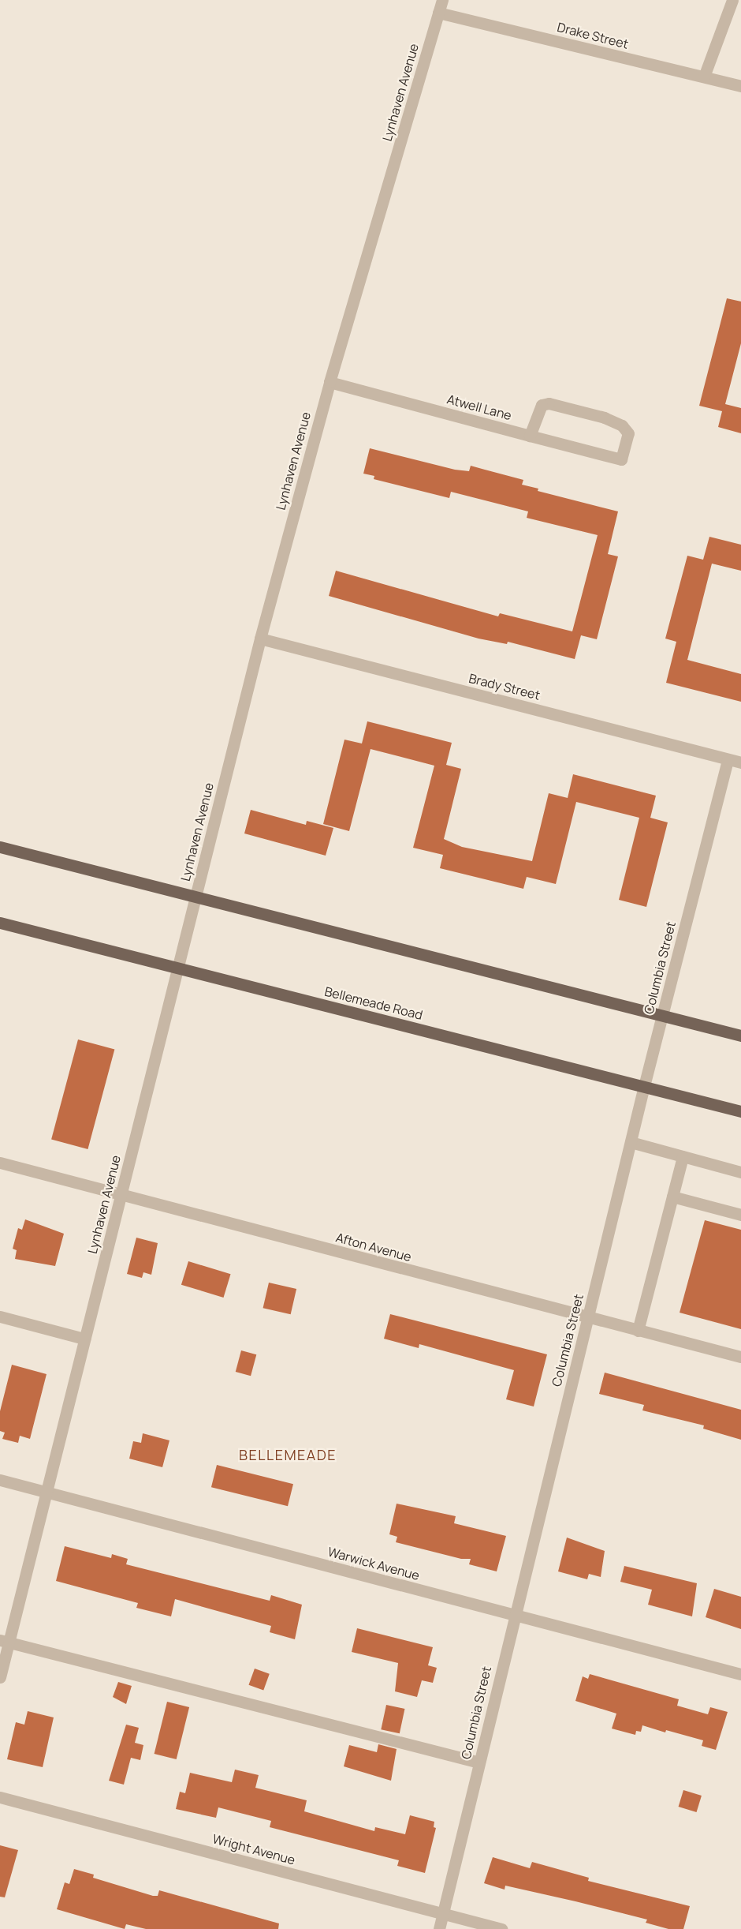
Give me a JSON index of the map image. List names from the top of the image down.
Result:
{
  "streets": {
    "main road": ["Bellemeade Road"],
    "street": [
      "Drake Street",
      "Lynhaven Avenue",
      "Atwell Lane",
      "Brady Street",
      "Columbia Street",
      "Afton Avenue",
      "Warwick Avenue",
      "Wright Avenue"
    ]
  },
  "crossings": [
    ["Drake Street", "Lynhaven Avenue"],
    ["Lynhaven Avenue", "Atwell Lane"],
    ["Lynhaven Avenue", "Brady Street"],
    ["Lynhaven Avenue", "Bellemeade Road"],
    ["Lynhaven Avenue", "Afton Avenue"],
    ["Lynhaven Avenue", "Warwick Avenue"],
    ["Brady Street", "Columbia Street"],
    ["Columbia Street", "Bellemeade Road"],
    ["Columbia Street", "Afton Avenue"],
    ["Columbia Street", "Warwick Avenue"],
    ["Columbia Street", "Wright Avenue"]
  ],
  "districts": ["BELLEMEADE"]
}
